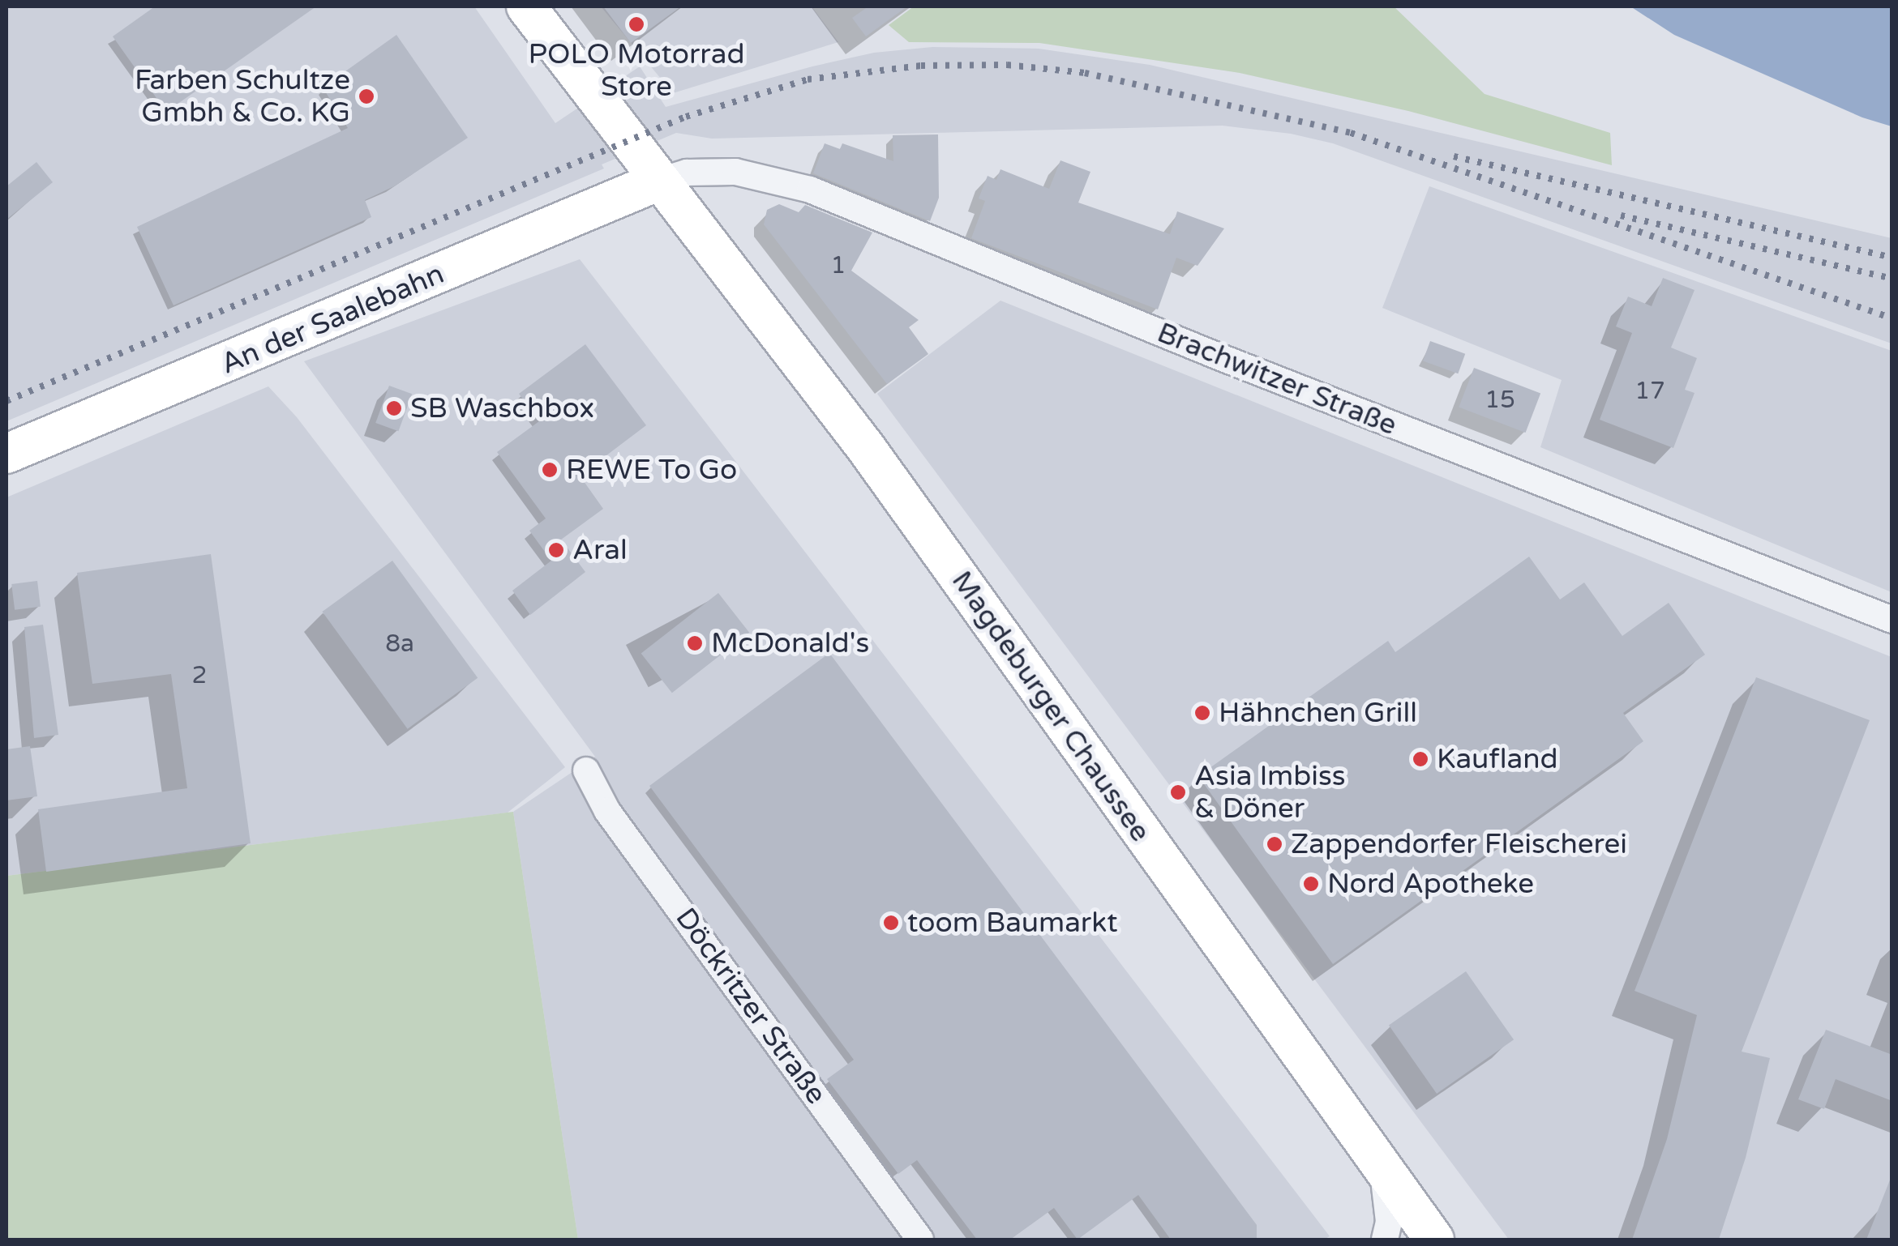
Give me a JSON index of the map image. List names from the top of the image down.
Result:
{
  "streets": {
    "main road": ["An der Saalebahn", "Magdeburger Chaussee"],
    "street": ["Brachwitzer Straße", "Döckritzer Straße"]
  },
  "crossings": [
    ["An der Saalebahn", "Brachwitzer Straße"],
    ["An der Saalebahn", "Magdeburger Chaussee"],
    ["Brachwitzer Straße", "Magdeburger Chaussee"]
  ],
  "places": [
    "POLO Motorrad Store",
    "Farben Schultze Gmbh & Co. KG",
    "SB Waschbox",
    "REWE To Go",
    "Aral",
    "McDonald's",
    "Hähnchen Grill",
    "Kaufland",
    "Asia Imbiss & Döner",
    "Zappendorfer Fleischerei",
    "Nord Apotheke",
    "toom Baumarkt"
  ],
  "house_numbers": [
    "1",
    "17",
    "15",
    "8a",
    "2"
  ]
}
